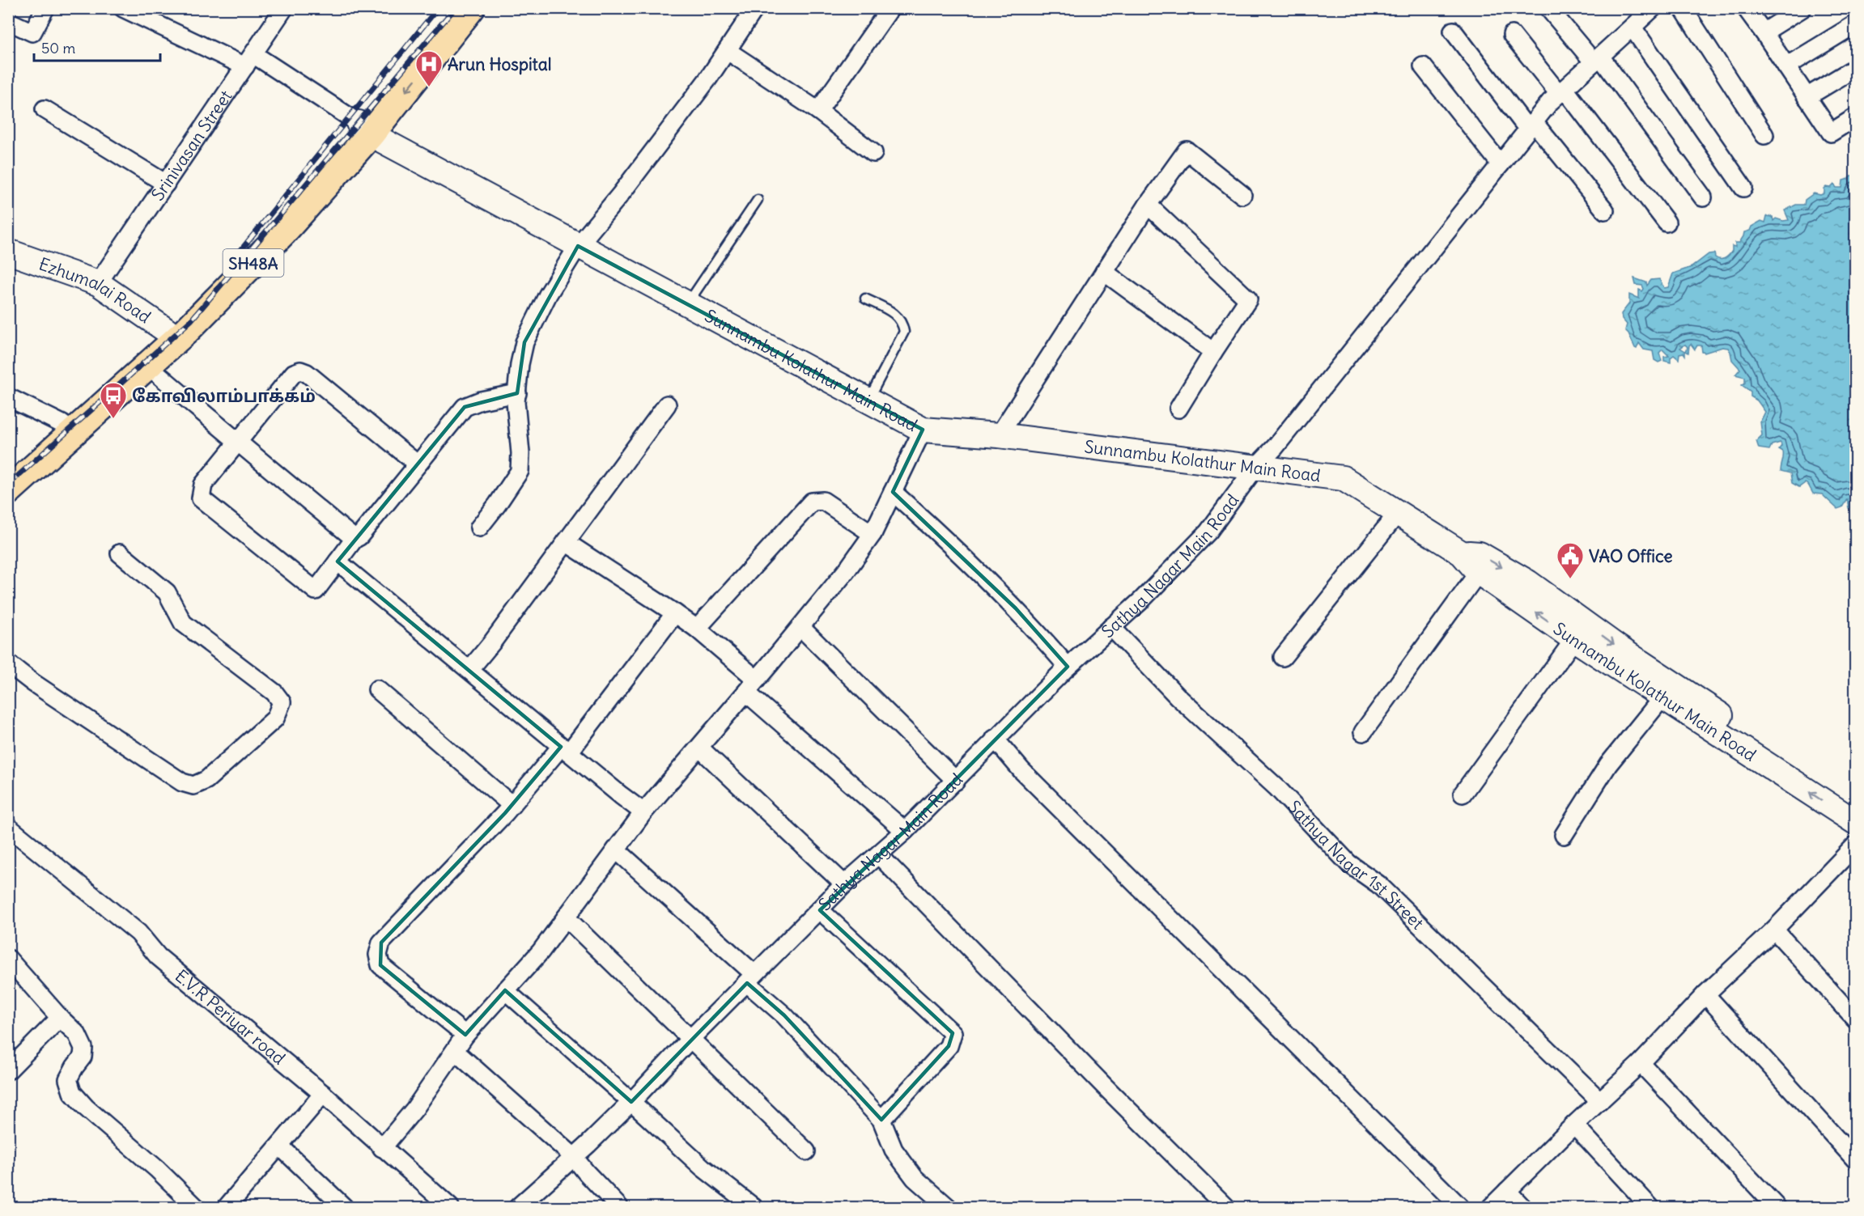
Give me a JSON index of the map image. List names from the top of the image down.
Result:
{
  "streets": {
    "main road": ["SH48A"],
    "street": [
      "Srinivasan Street",
      "Ezhumalai Road",
      "Sunnambu Kolathur Main Road",
      "Sathya Nagar Main Road",
      "Sathya Nagar 1st Street",
      "E.V.R Periyar road"
    ]
  },
  "crossings": [
    ["Srinivasan Street", "Ezhumalai Road"],
    ["SH48A", "Ezhumalai Road"],
    ["SH48A", "Sunnambu Kolathur Main Road"],
    ["Sunnambu Kolathur Main Road", "Sathya Nagar Main Road"],
    ["Sathya Nagar Main Road", "Sathya Nagar 1st Street"]
  ],
  "places": {
    "hospital": ["Arun Hospital"],
    "bus stop": ["கோவிலாம்பாக்கம்"],
    "public building": ["VAO Office"]
  },
  "scale_bar": "50 m"
}
